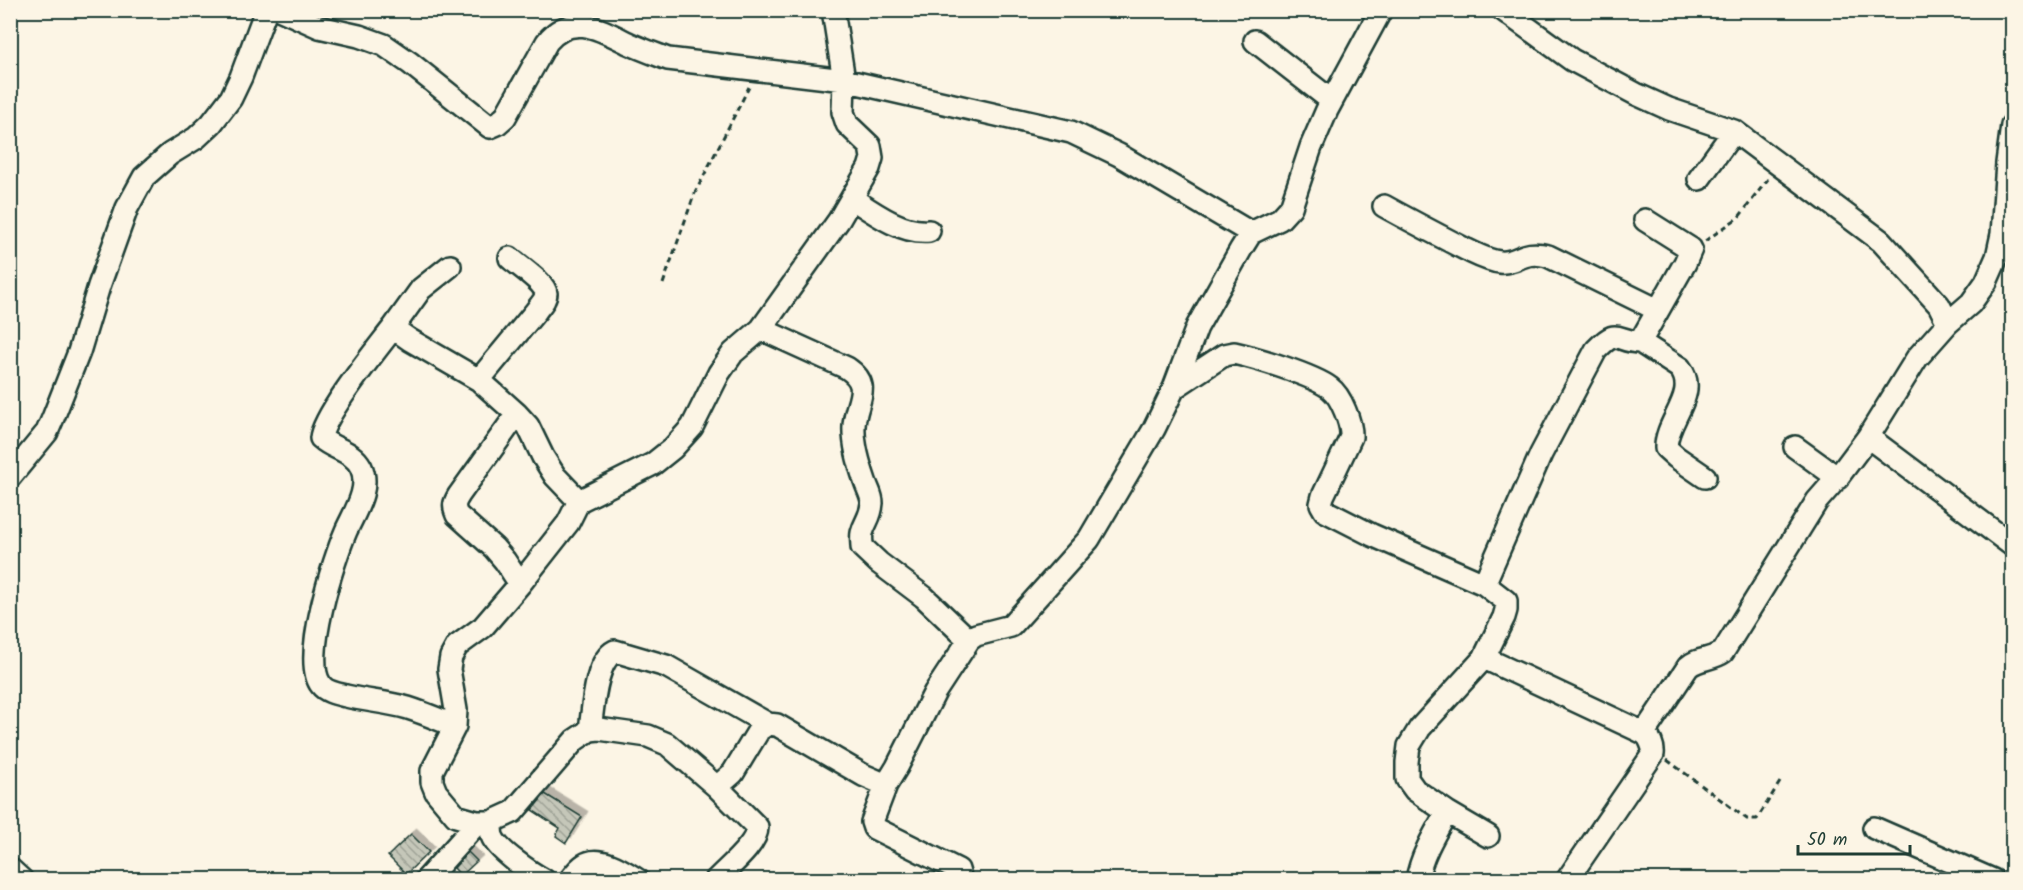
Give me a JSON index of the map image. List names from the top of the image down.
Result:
{
  "scale_bar": "50 m"
}
